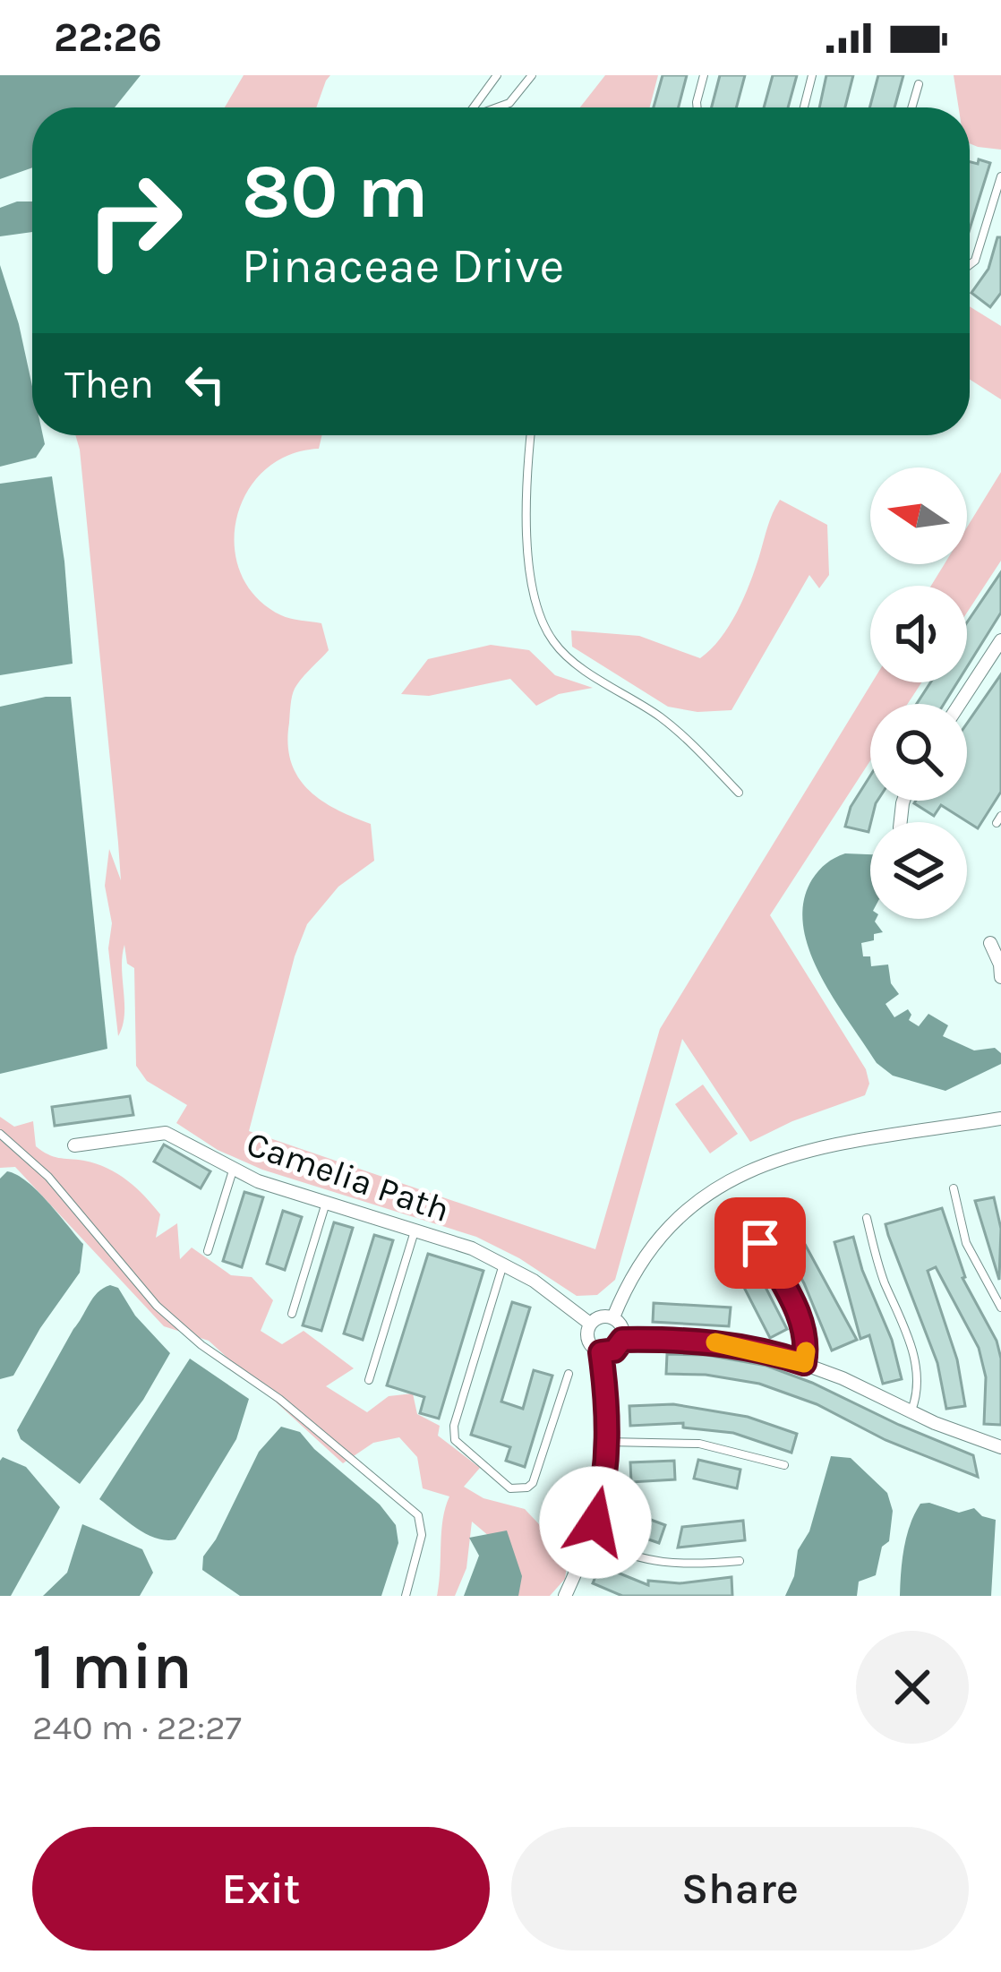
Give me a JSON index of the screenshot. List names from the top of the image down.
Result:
{
  "streets": {
    "street": ["Camelia Path"]
  },
  "north": "left",
  "page": {
    "status": "22:26",
    "turn": ["80 m", "Pinaceae Drive"],
    "then": "Then",
    "heading": ["1 min", "240 m · 22:27"],
    "buttons": ["Exit", "Share"]
  }
}
